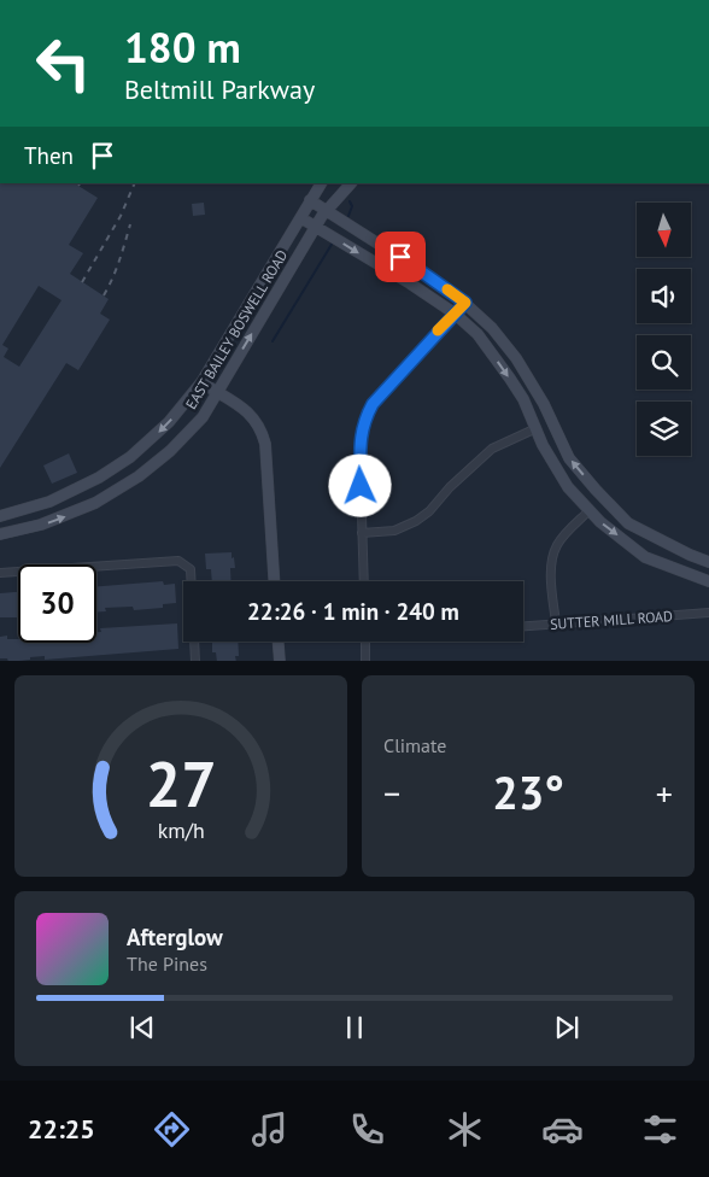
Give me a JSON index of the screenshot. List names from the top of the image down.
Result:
{
  "streets": {
    "street": ["EAST BAILEY BOSWELL ROAD", "SUTTER MILL ROAD"]
  },
  "north": "bottom",
  "page": {
    "turn": ["180 m", "Beltmill Parkway"],
    "then": "Then",
    "limit": "30",
    "trip": "22:26 · 1 min · 240 m",
    "tile": "Climate",
    "heat": ["−", "23°", "+"],
    "song": ["Afterglow", "The Pines"],
    "tabs": "22:25",
    "gauge": ["27", "km/h"]
  }
}
